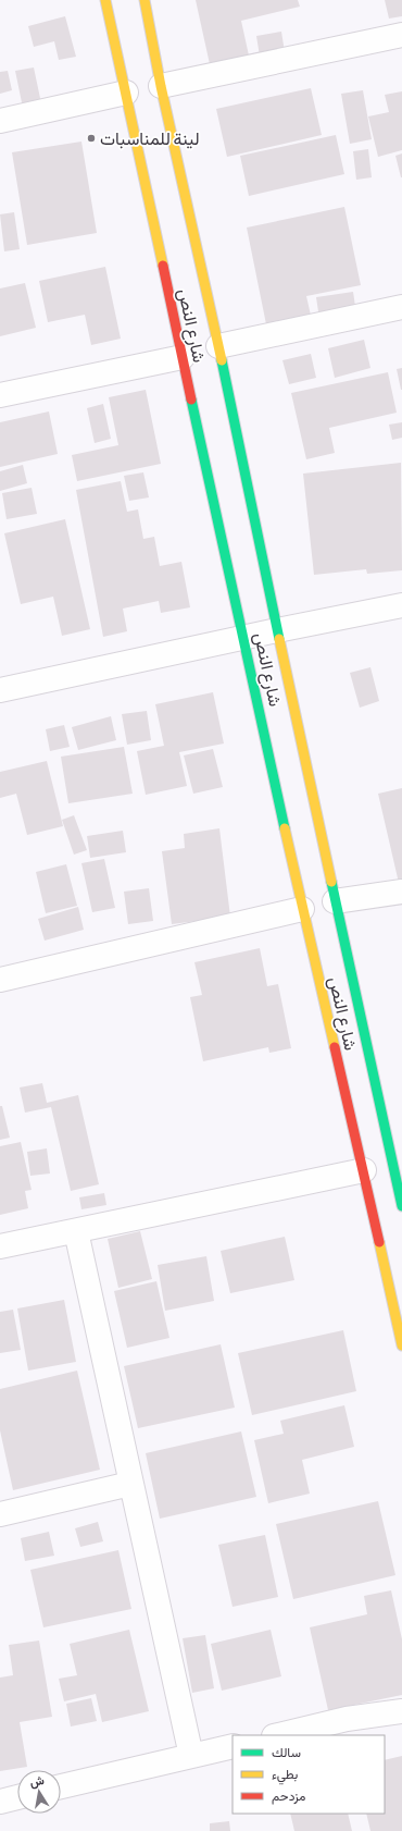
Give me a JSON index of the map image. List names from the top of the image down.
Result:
{
  "streets": {
    "main road": ["شارع النص"]
  },
  "places": ["لينة للمناسبات"],
  "legend": ["سالك", "بطيء", "مزدحم"],
  "north": "top"
}
